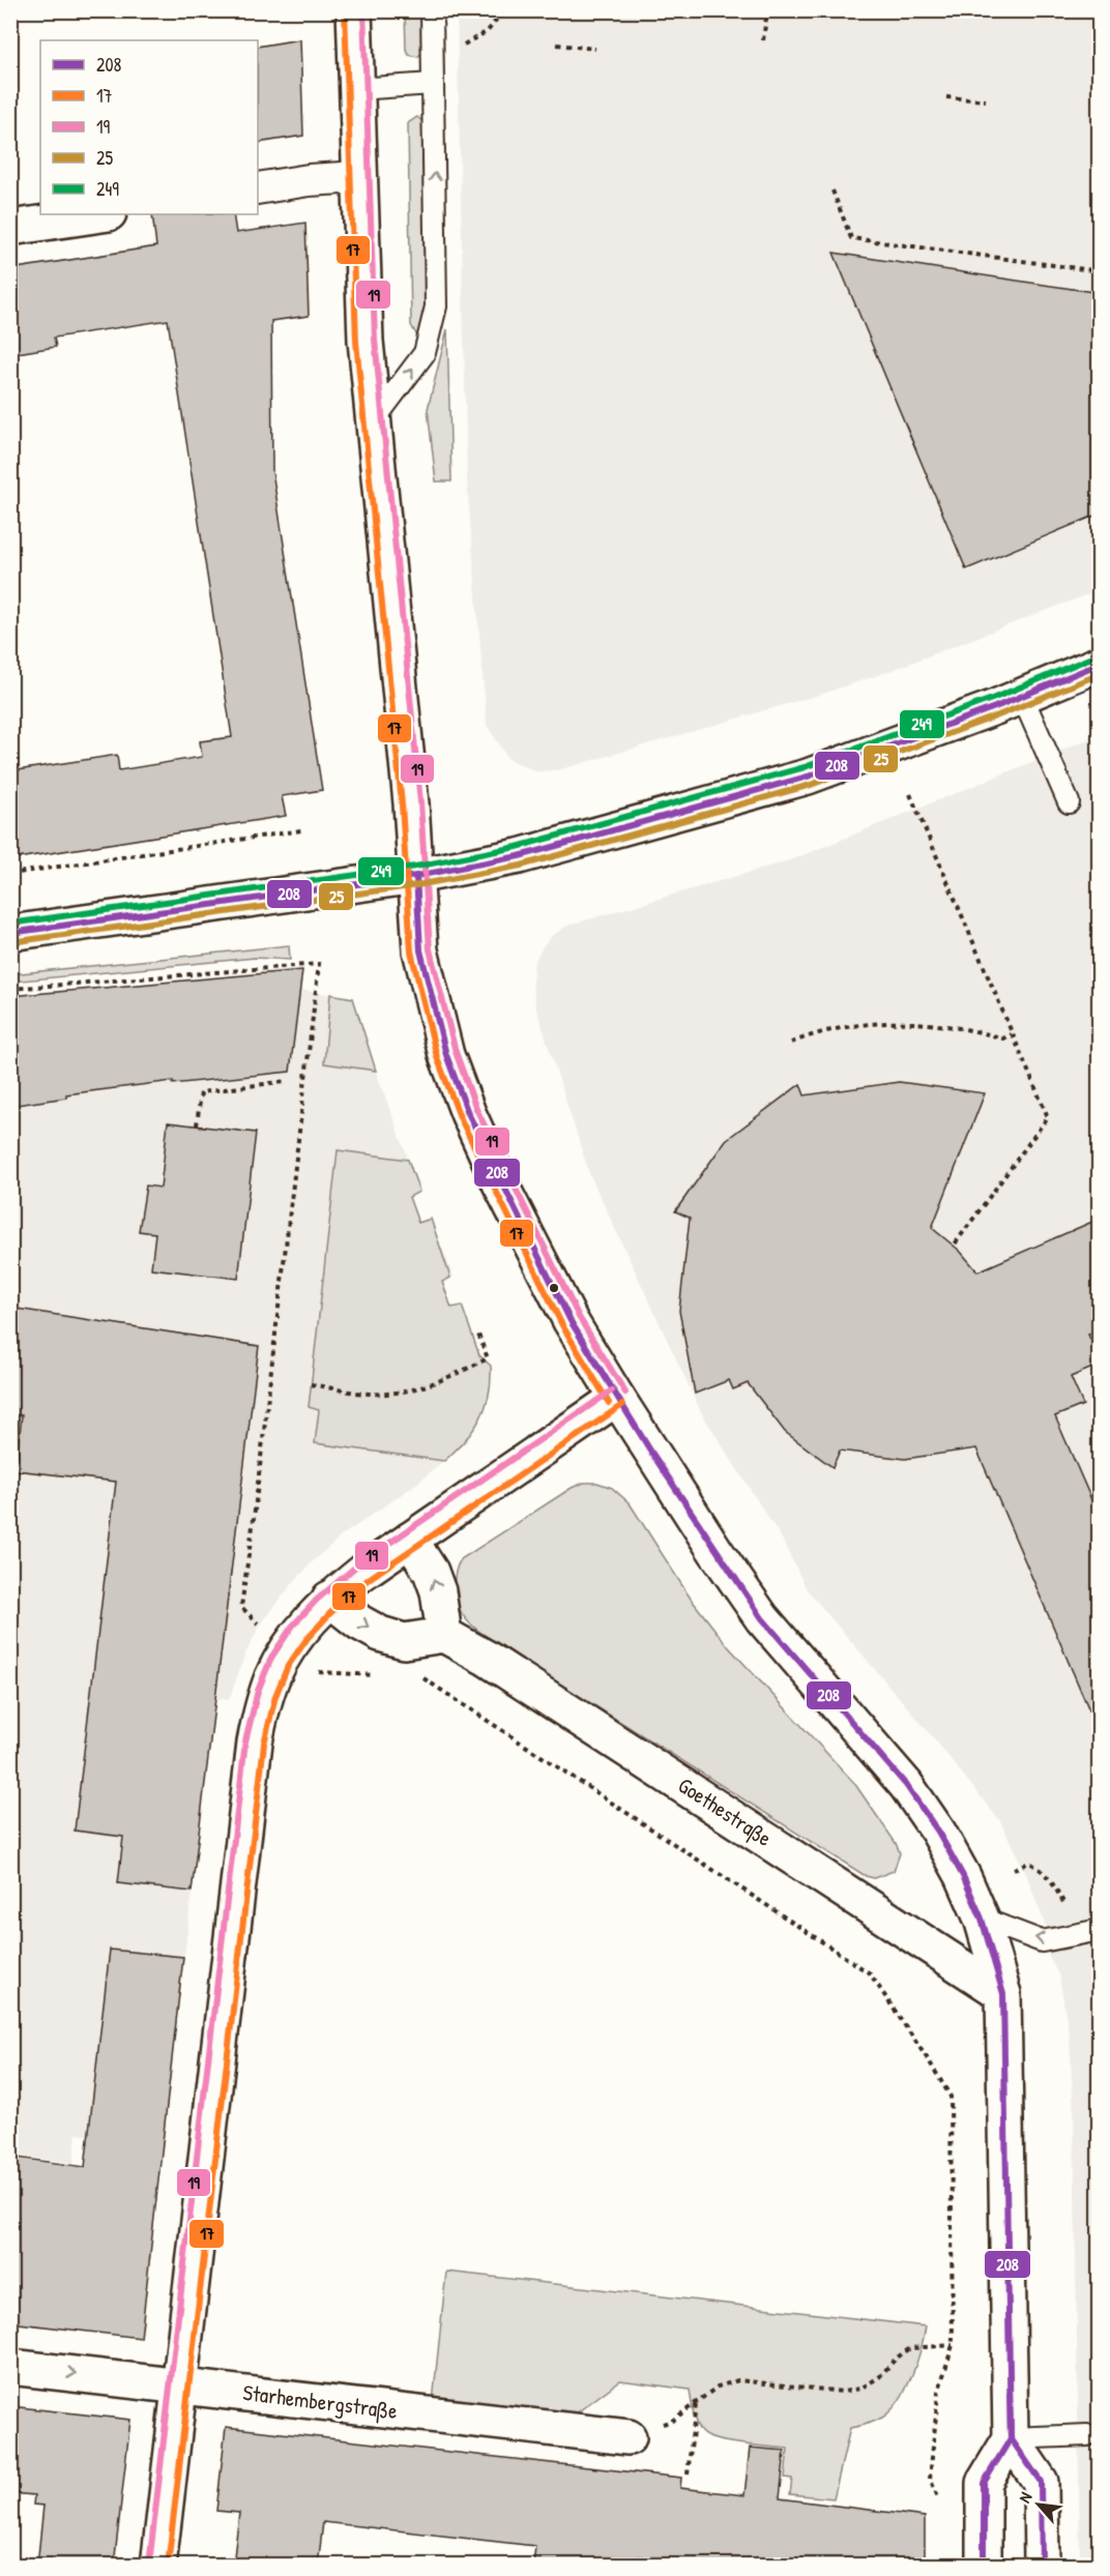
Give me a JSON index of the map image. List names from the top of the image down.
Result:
{
  "streets": {
    "main road": ["Goethestraße", "Starhembergstraße"]
  },
  "lines": [
    "transit line 17",
    "transit line 19",
    "transit line 249",
    "transit line 208",
    "transit line 25"
  ],
  "legend": [
    "208",
    "17",
    "19",
    "25",
    "249"
  ],
  "north": "top left"
}
